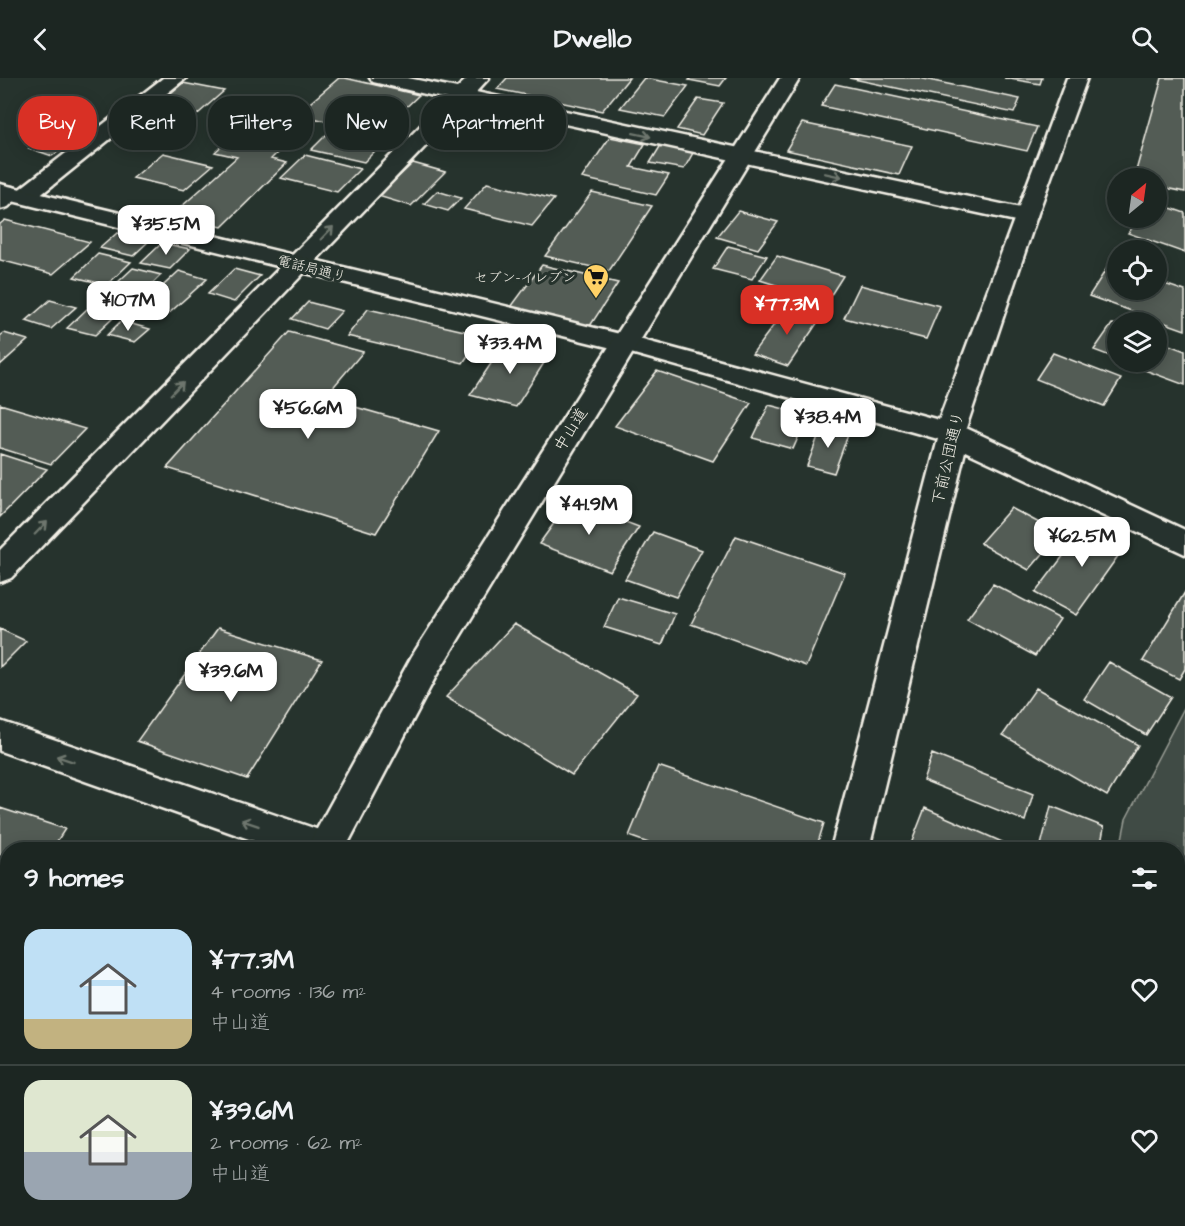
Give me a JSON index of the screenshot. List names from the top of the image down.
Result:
{
  "streets": {
    "main road": ["電話局通り", "中山道", "下前公団通り"]
  },
  "crossings": [
    ["電話局通り", "中山道"],
    ["電話局通り", "下前公団通り"]
  ],
  "places": {
    "supermarket": ["セブン-イレブン"]
  },
  "north": "top right",
  "page": {
    "header": "Dwello",
    "chip": [
      "Buy",
      "Rent",
      "Filters",
      "New",
      "Apartment"
    ],
    "price": [
      "¥35.5M",
      "¥107M",
      "¥77.3M",
      "¥33.4M",
      "¥56.6M",
      "¥38.4M",
      "¥41.9M",
      "¥62.5M",
      "¥39.6M"
    ],
    "heading": "9 homes",
    "list": [
      {
        "name": "¥77.3M",
        "note": "4 rooms · 136 m² · 中山道"
      },
      {
        "name": "¥39.6M",
        "note": "2 rooms · 62 m² · 中山道"
      }
    ]
  }
}
